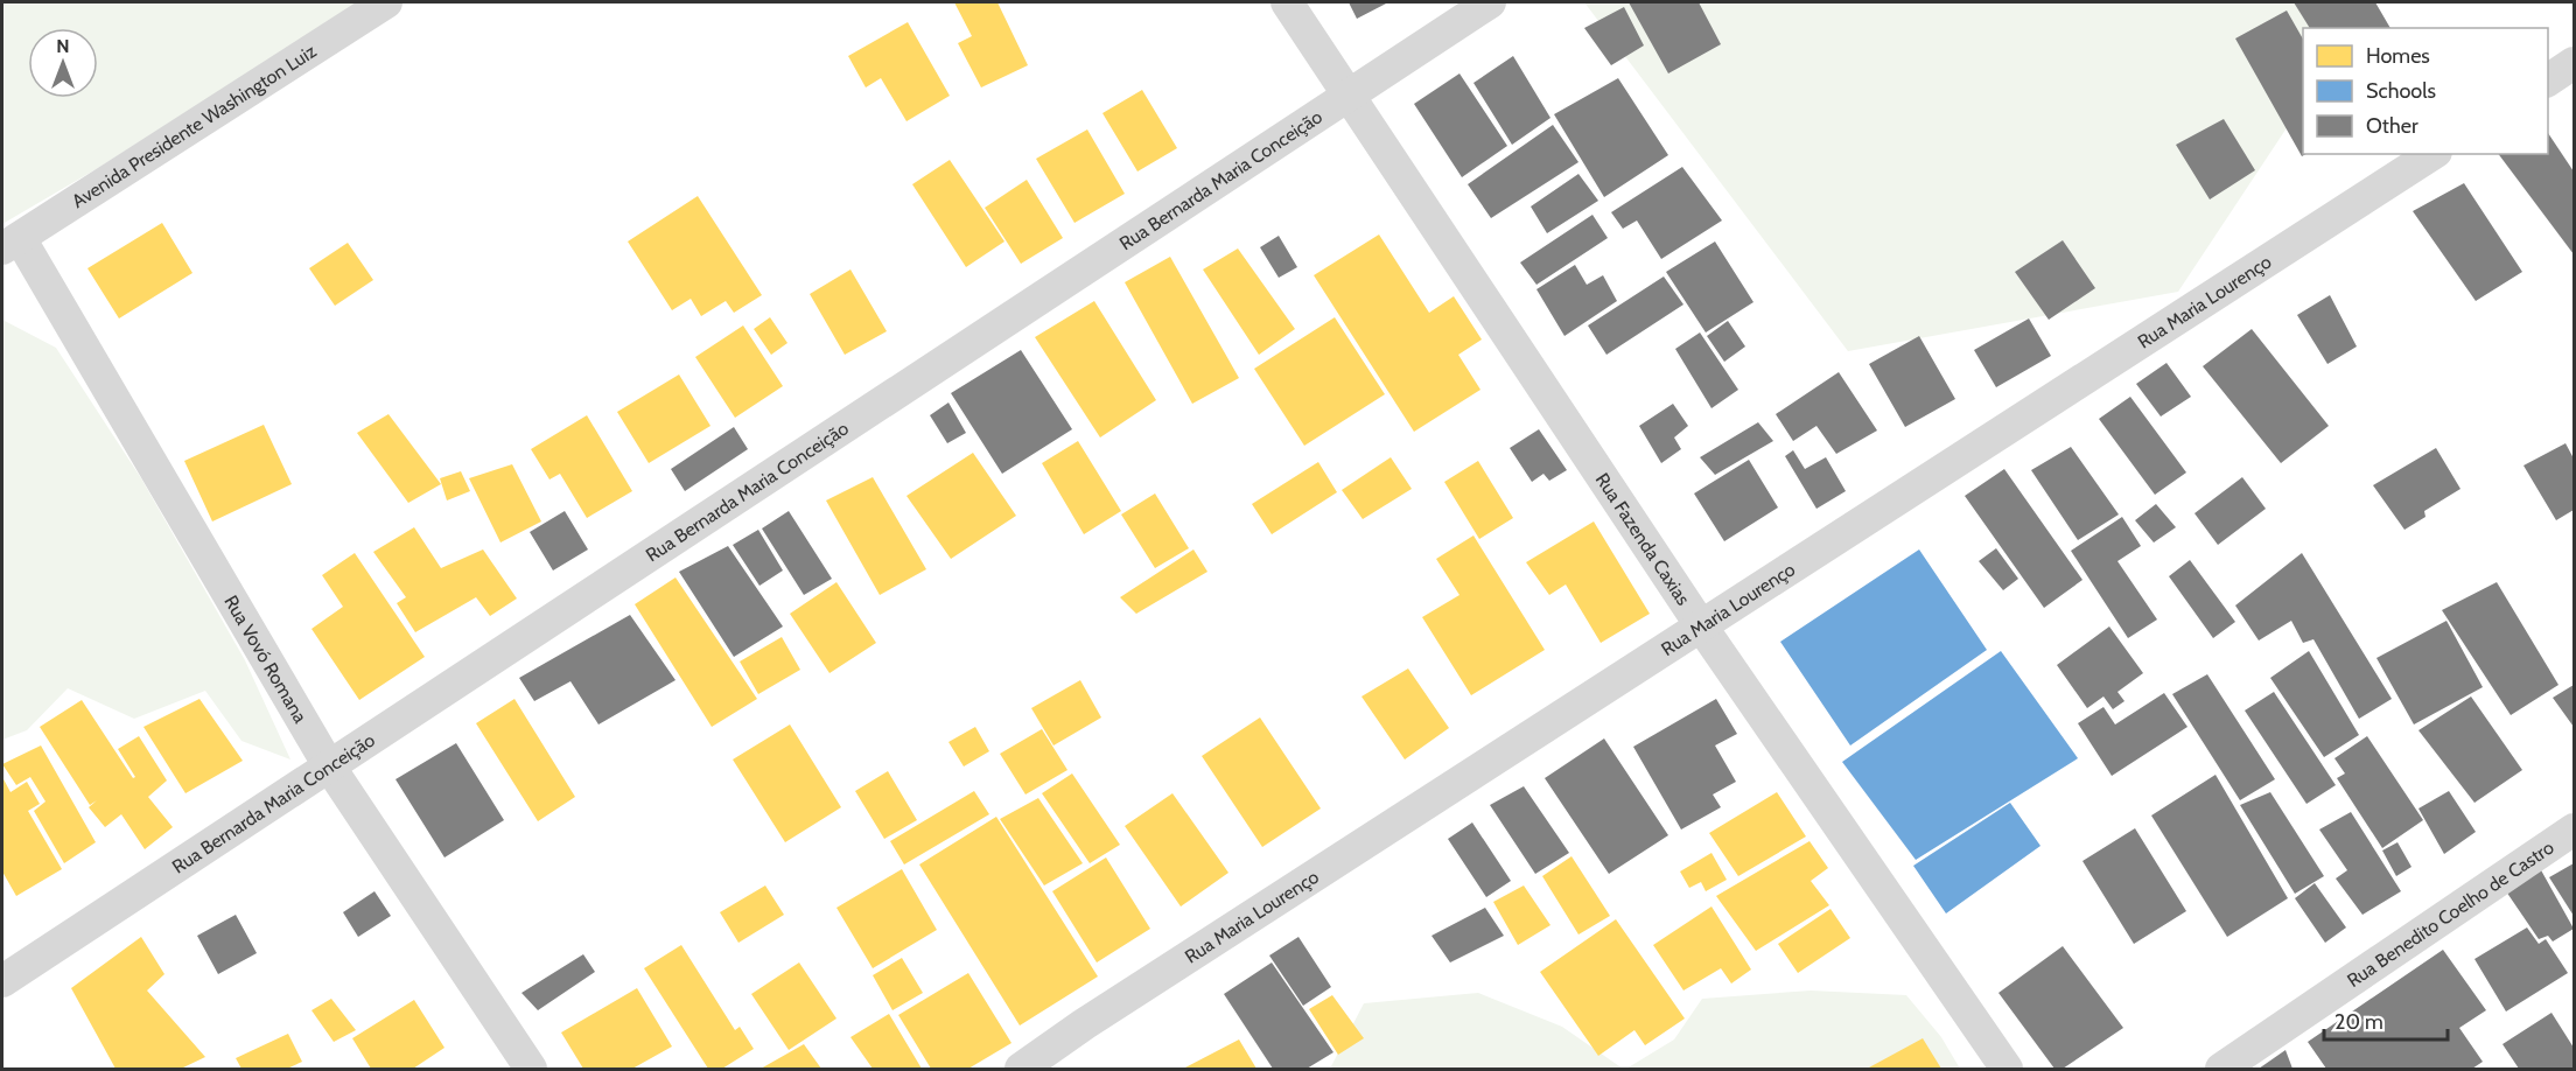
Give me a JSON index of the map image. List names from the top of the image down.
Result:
{
  "streets": {
    "street": [
      "Avenida Presidente Washington Luiz",
      "Rua Bernarda Maria Conceição",
      "Rua Maria Lourenço",
      "Rua Fazenda Caxias",
      "Rua Vovó Romana",
      "Rua Benedito Coelho de Castro"
    ]
  },
  "crossings": [
    ["Avenida Presidente Washington Luiz", "Rua Vovó Romana"],
    ["Rua Bernarda Maria Conceição", "Rua Fazenda Caxias"],
    ["Rua Bernarda Maria Conceição", "Rua Vovó Romana"],
    ["Rua Maria Lourenço", "Rua Fazenda Caxias"]
  ],
  "legend": ["Homes", "Schools", "Other"],
  "scale_bar": "20 m",
  "north": "top"
}
